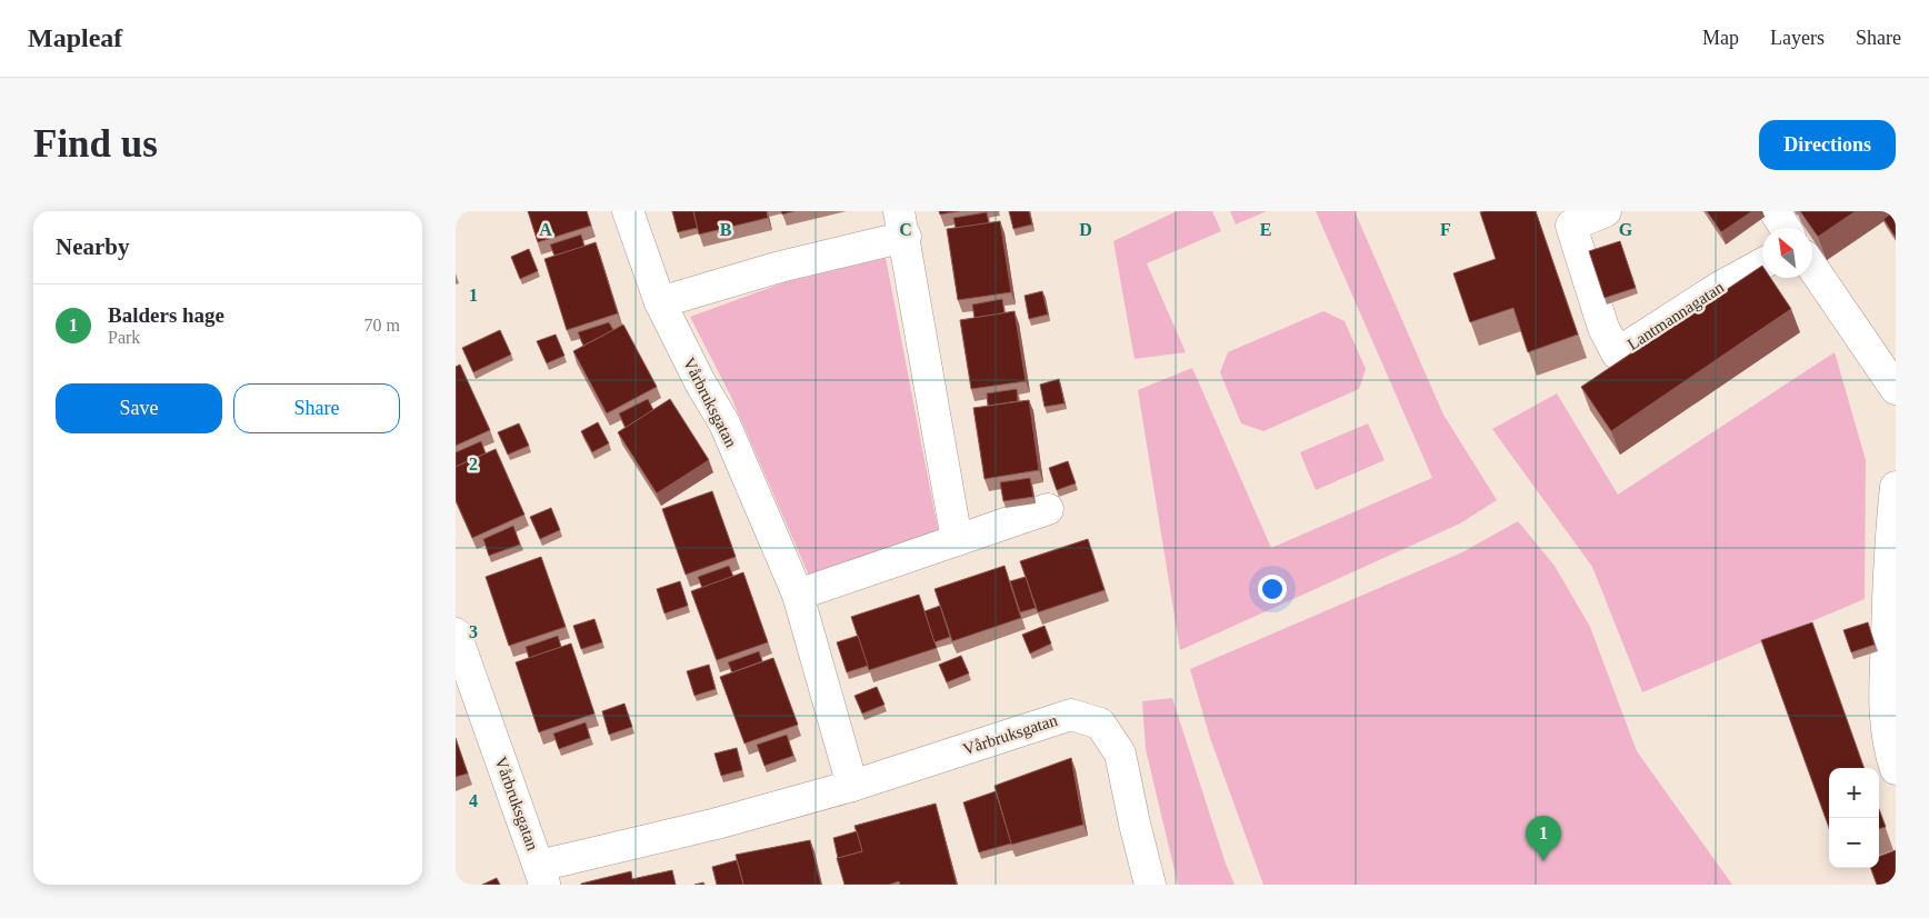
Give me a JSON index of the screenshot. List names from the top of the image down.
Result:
{
  "streets": {
    "street": ["Lantmannagatan", "Vårbruksgatan"]
  },
  "north": "top left",
  "page": {
    "header": "Mapleaf",
    "nav": ["Map", "Layers", "Share"],
    "buttons": [
      "Directions",
      ["Save", "Share"]
    ],
    "title": "Find us",
    "heading": "Nearby",
    "list": [
      {
        "mark": "1",
        "name": "Balders hage",
        "note": "Park",
        "value": "70 m"
      }
    ],
    "map_buttons": ["+", "−"],
    "pins": "1"
  },
  "grid": {
    "columns": [
      "A",
      "B",
      "C",
      "D",
      "E",
      "F",
      "G"
    ],
    "rows": [
      "1",
      "2",
      "3",
      "4"
    ]
  }
}
